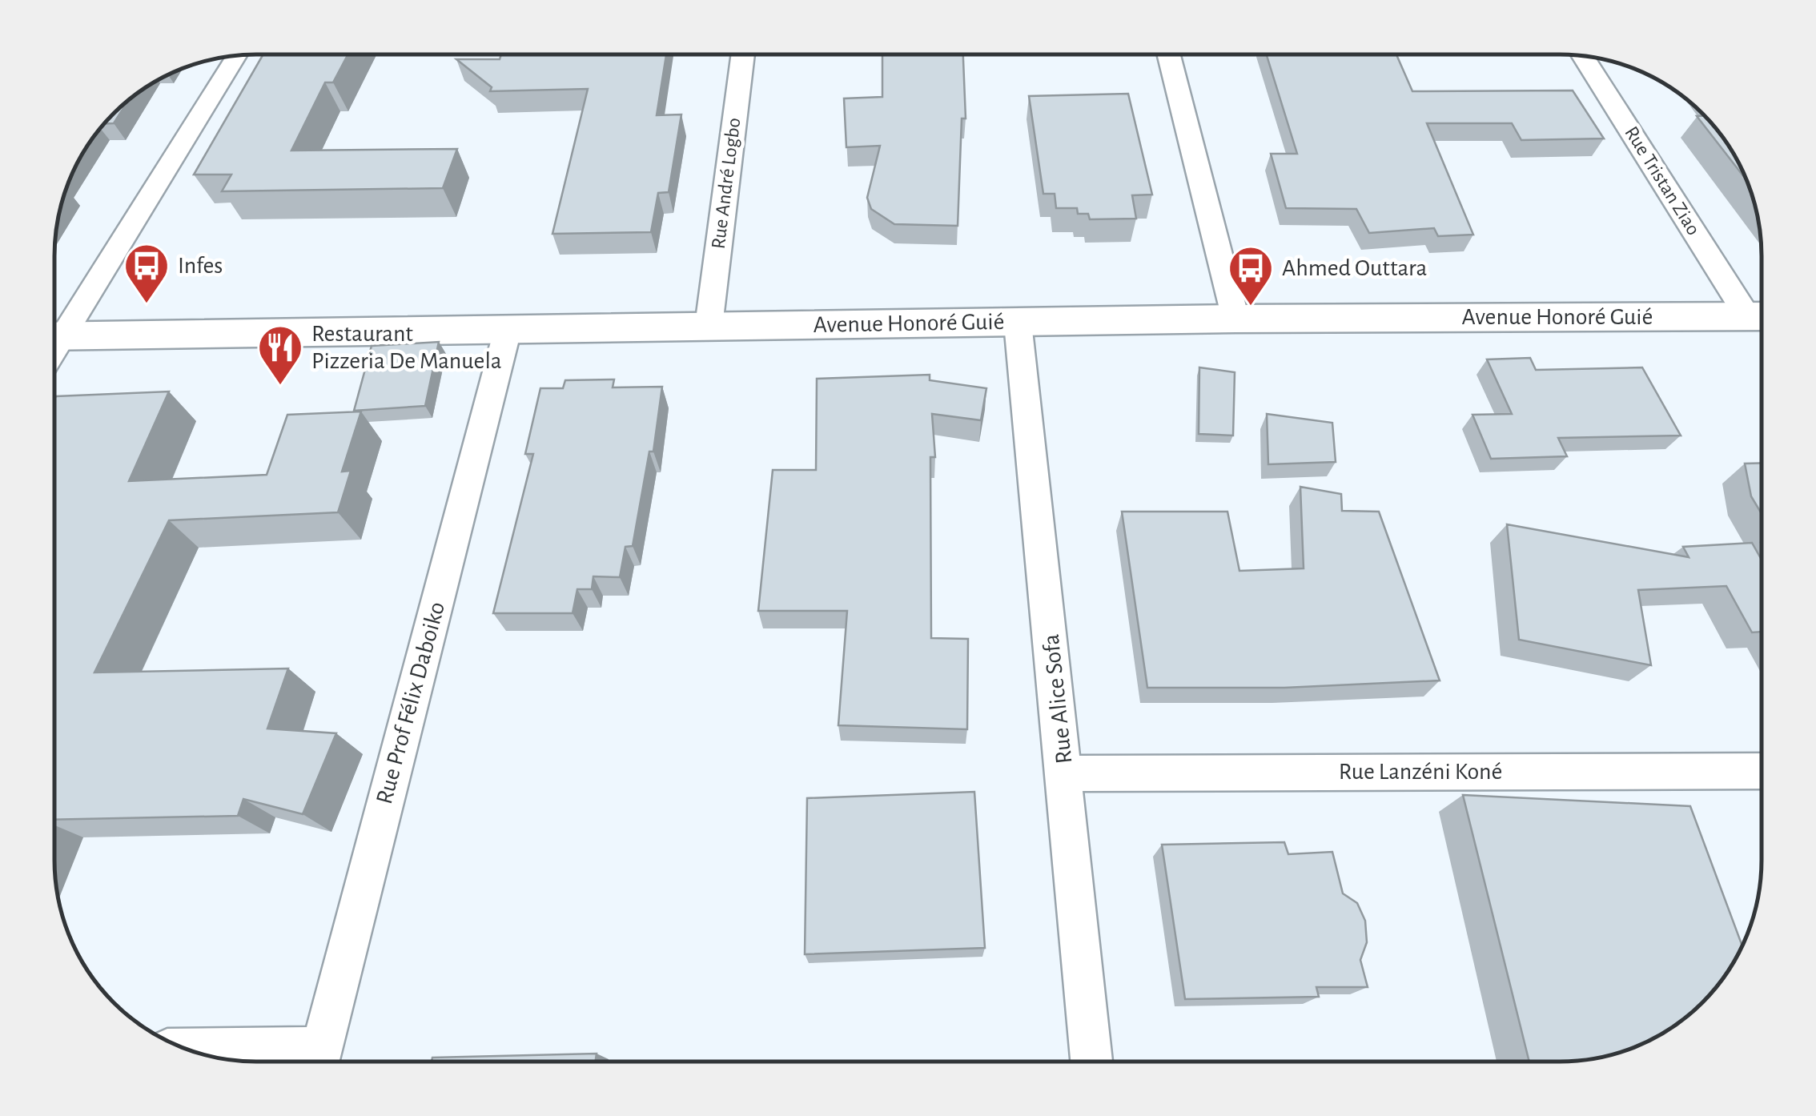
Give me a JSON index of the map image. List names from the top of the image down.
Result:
{
  "streets": {
    "street": [
      "Rue Tristan Ziao",
      "Rue André Logbo",
      "Avenue Honoré Guié",
      "Rue Alice Sofa",
      "Rue Prof Félix Daboiko",
      "Rue Lanzéni Koné"
    ]
  },
  "crossings": [
    ["Rue Tristan Ziao", "Avenue Honoré Guié"],
    ["Rue André Logbo", "Avenue Honoré Guié"],
    ["Avenue Honoré Guié", "Rue Alice Sofa"],
    ["Avenue Honoré Guié", "Rue Prof Félix Daboiko"],
    ["Rue Alice Sofa", "Rue Lanzéni Koné"]
  ],
  "places": {
    "bus stop": ["Infes", "Ahmed Outtara"],
    "restaurant": ["Restaurant Pizzeria De Manuela"]
  }
}
